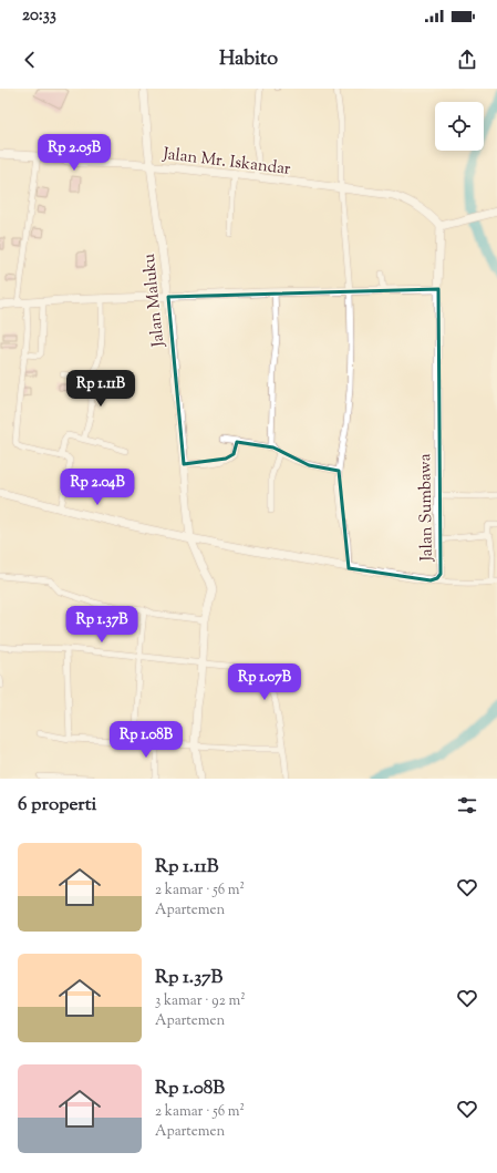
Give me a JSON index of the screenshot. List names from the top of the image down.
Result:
{
  "streets": {
    "main road": ["Jalan Mr. Iskandar", "Jalan Maluku", "Jalan Sumbawa"]
  },
  "crossings": [
    ["Jalan Mr. Iskandar", "Jalan Maluku"],
    ["Jalan Mr. Iskandar", "Jalan Sumbawa"],
    ["Jalan Maluku", "Jalan Sumbawa"]
  ],
  "page": {
    "status": "20:33",
    "header": "Habito",
    "price": [
      "Rp 2.05B",
      "Rp 1.11B",
      "Rp 2.04B",
      "Rp 1.37B",
      "Rp 1.07B",
      "Rp 1.08B"
    ],
    "heading": "6 properti",
    "list": [
      {
        "name": "Rp 1.11B",
        "note": "2 kamar · 56 m² · Apartemen"
      },
      {
        "name": "Rp 1.37B",
        "note": "3 kamar · 92 m² · Apartemen"
      },
      {
        "name": "Rp 1.08B",
        "note": "2 kamar · 56 m² · Apartemen"
      }
    ]
  }
}
